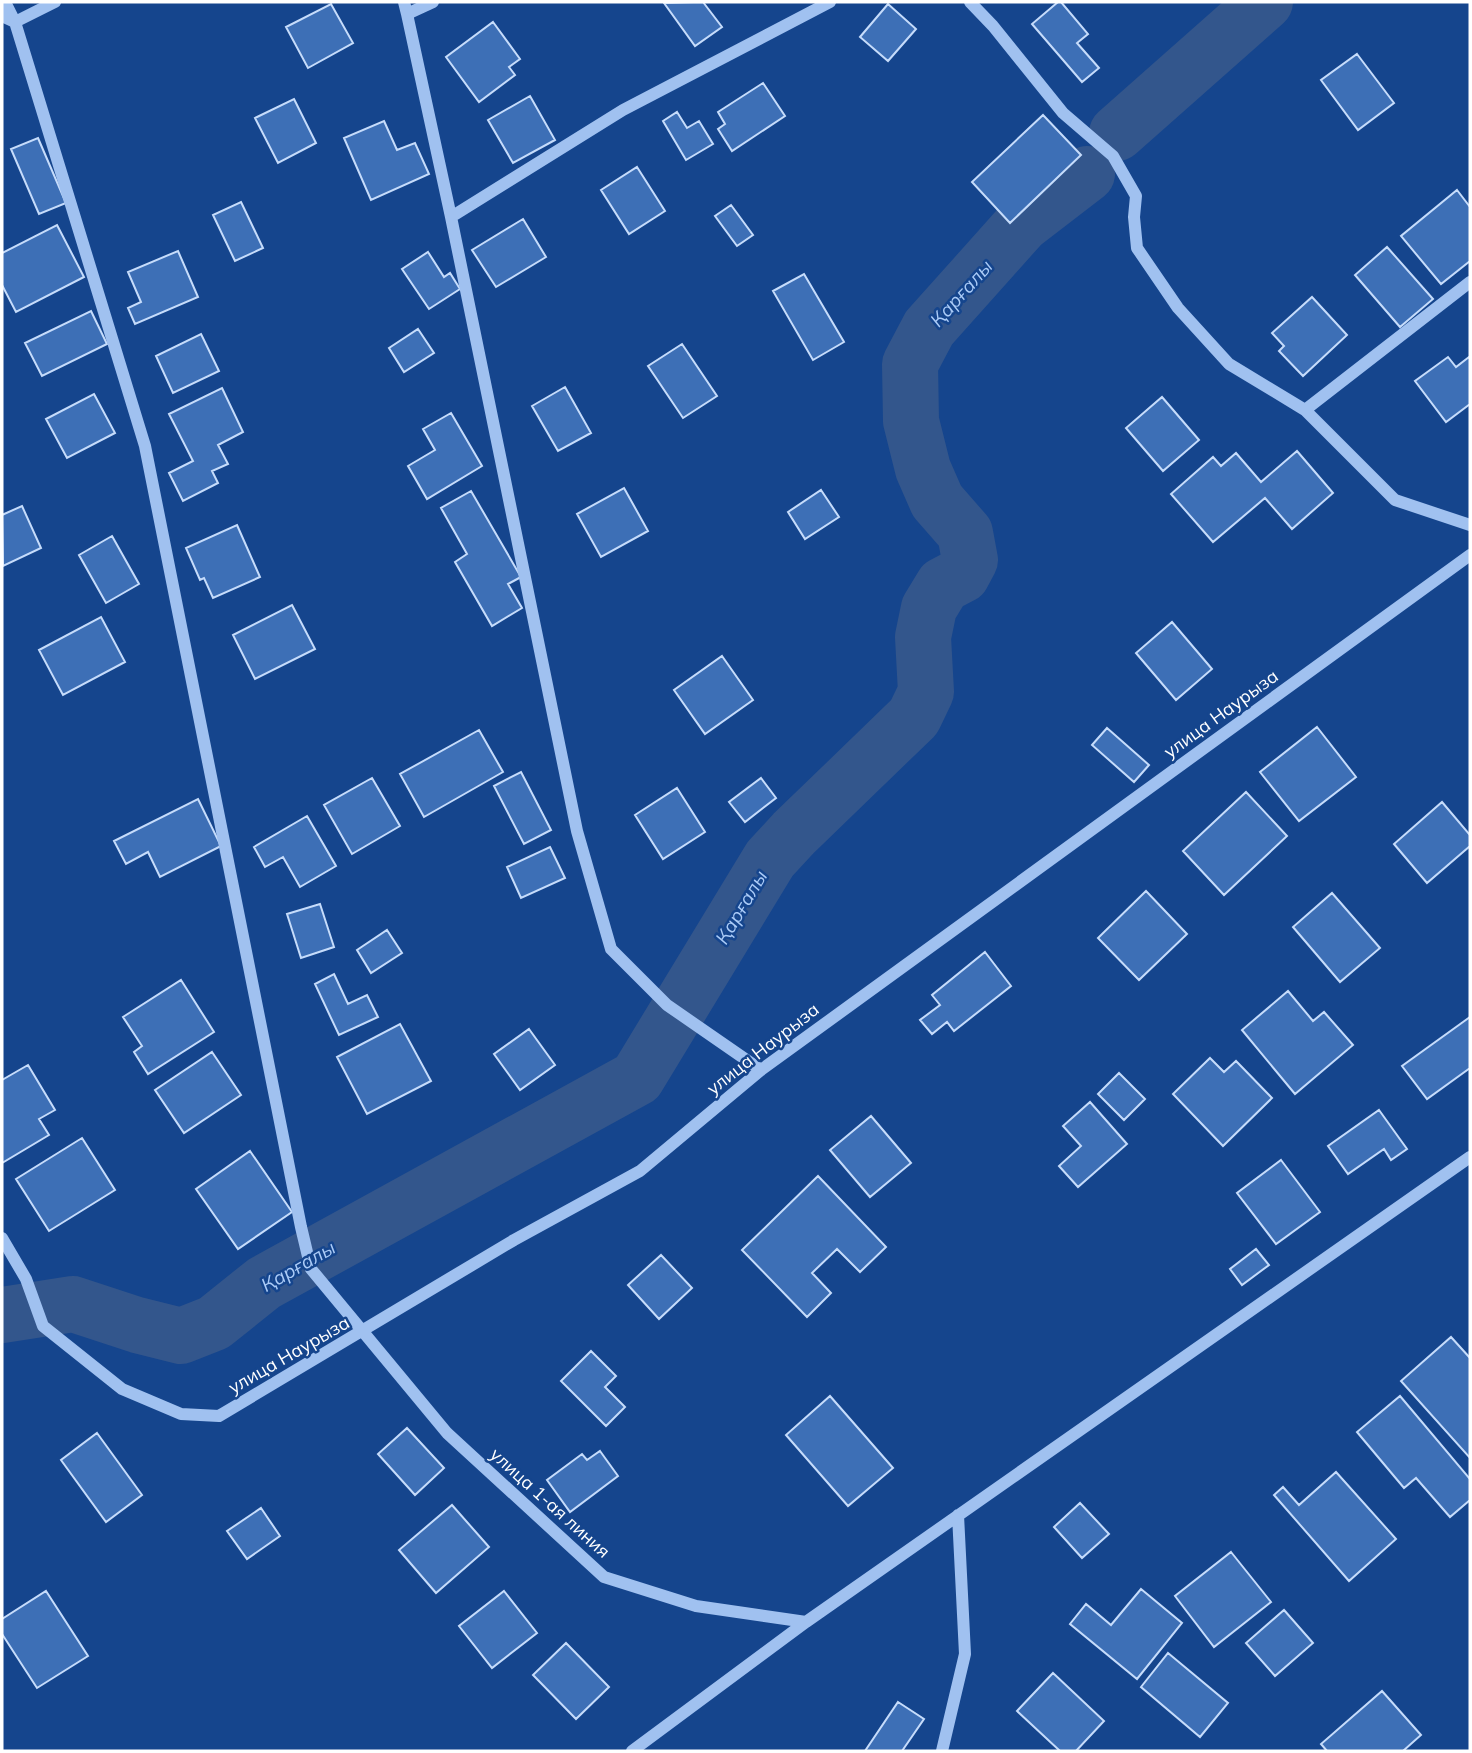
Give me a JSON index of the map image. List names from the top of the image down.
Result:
{
  "streets": {
    "street": ["улица Наурыза", "улица 1-ая линия"]
  },
  "crossings": [
    ["улица Наурыза", "улица 1-ая линия"]
  ],
  "water": ["Қарғалы"]
}
